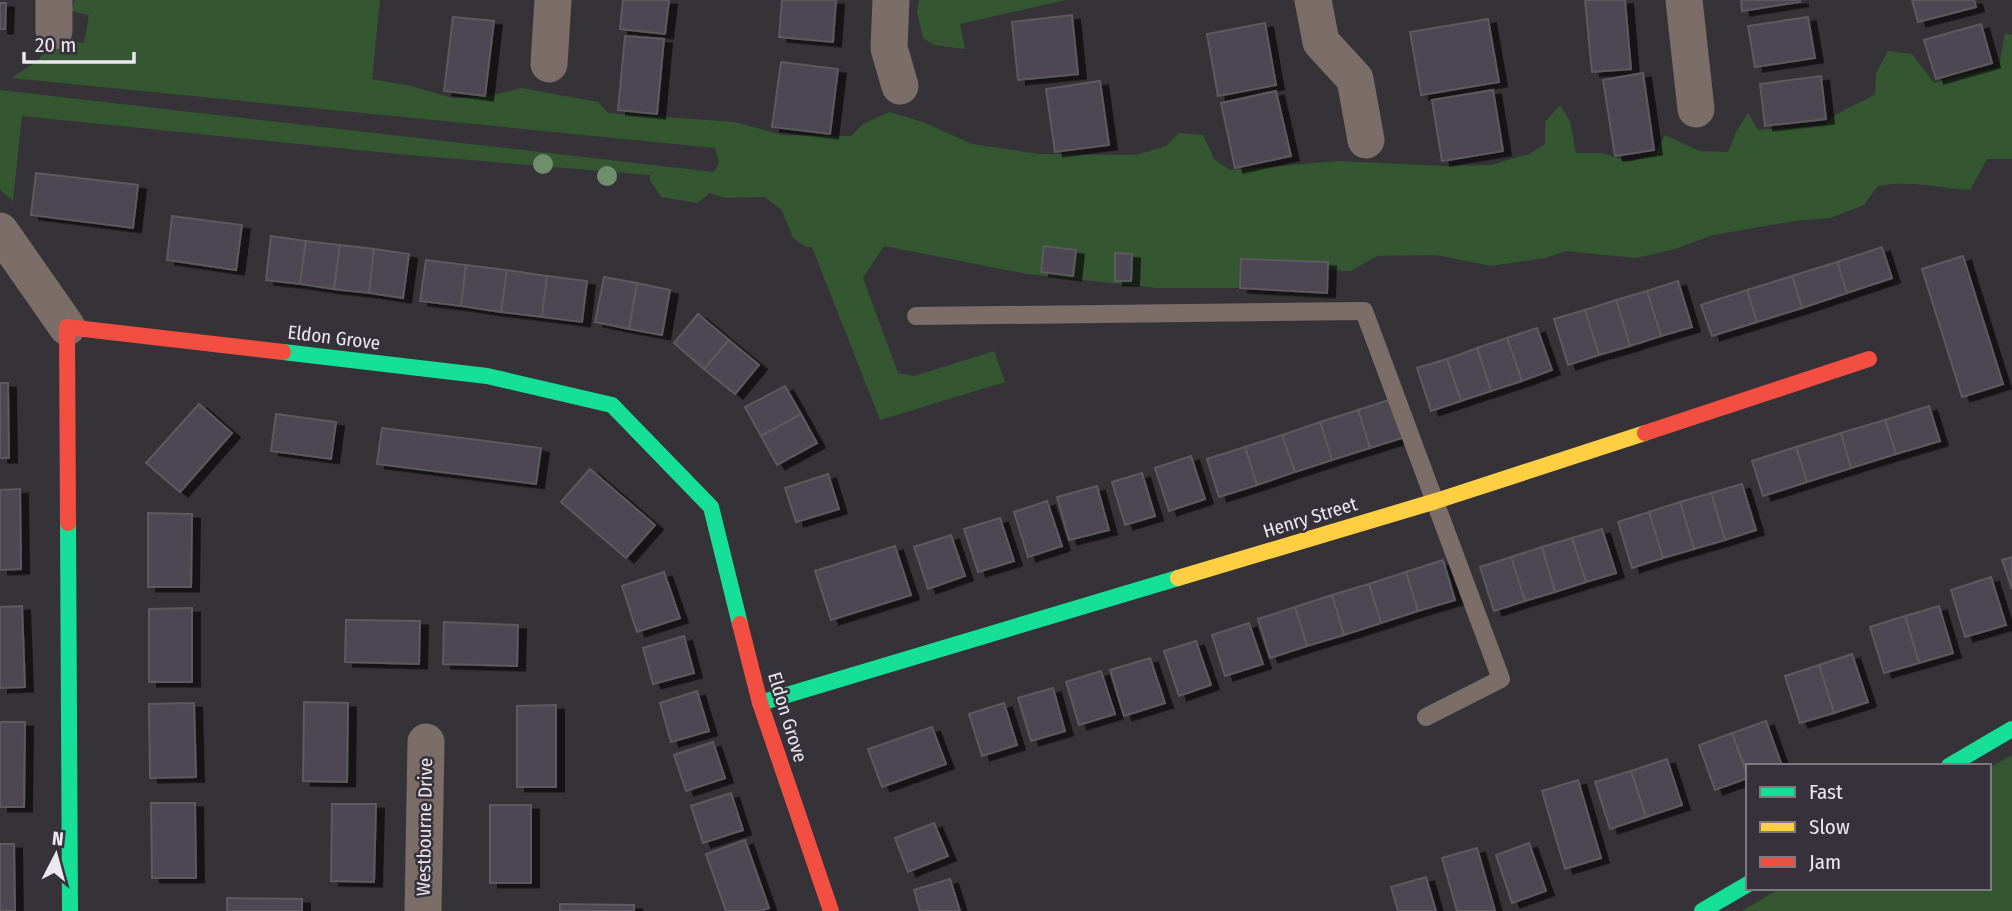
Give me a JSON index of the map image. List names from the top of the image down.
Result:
{
  "streets": {
    "street": ["Eldon Grove", "Henry Street", "Westbourne Drive"]
  },
  "crossings": [
    ["Eldon Grove", "Henry Street"]
  ],
  "legend": ["Fast", "Slow", "Jam"],
  "scale_bar": "20 m",
  "north": "top"
}
